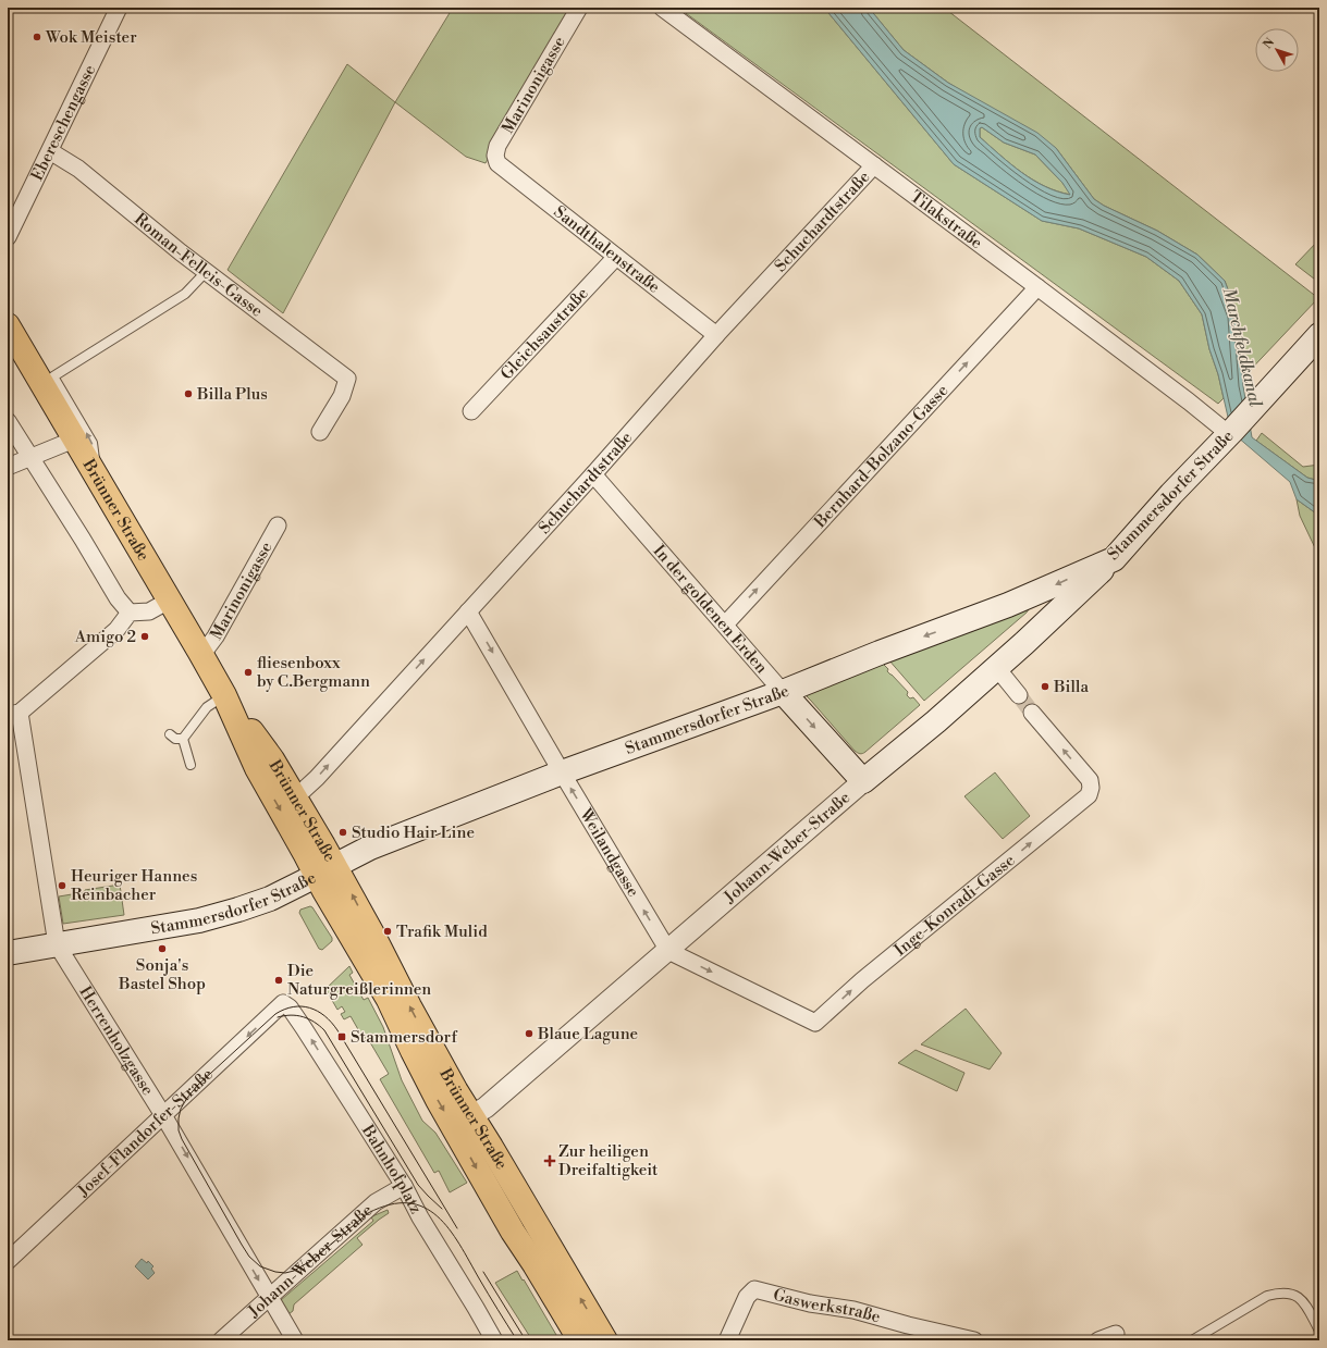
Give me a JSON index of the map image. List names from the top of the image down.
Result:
{
  "streets": {
    "main road": [
      "Stammersdorfer Straße",
      "Brünner Straße",
      "In der goldenen Erden",
      "Johann-Weber-Straße"
    ],
    "street": [
      "Marinonigasse",
      "Ebereschengasse",
      "Tilakstraße",
      "Schuchardtstraße",
      "Sandthalenstraße",
      "Roman-Felleis-Gasse",
      "Gleichsaustraße",
      "Bernhard-Bolzano-Gasse",
      "Weilandgasse",
      "Inge-Konradi-Gasse",
      "Herrenholzgasse",
      "Josef-Flandorfer-Straße",
      "Bahnhofplatz",
      "Gaswerkstraße"
    ]
  },
  "crossings": [
    ["Marinonigasse", "Sandthalenstraße"],
    ["Marinonigasse", "Brünner Straße"],
    ["Ebereschengasse", "Roman-Felleis-Gasse"],
    ["Tilakstraße", "Schuchardtstraße"],
    ["Tilakstraße", "Bernhard-Bolzano-Gasse"],
    ["Tilakstraße", "Stammersdorfer Straße"],
    ["Schuchardtstraße", "Sandthalenstraße"],
    ["Schuchardtstraße", "Brünner Straße"],
    ["Schuchardtstraße", "In der goldenen Erden"],
    ["Schuchardtstraße", "Weilandgasse"],
    ["Sandthalenstraße", "Gleichsaustraße"],
    ["Bernhard-Bolzano-Gasse", "In der goldenen Erden"],
    ["Stammersdorfer Straße", "Brünner Straße"],
    ["Stammersdorfer Straße", "In der goldenen Erden"],
    ["Stammersdorfer Straße", "Johann-Weber-Straße"],
    ["Stammersdorfer Straße", "Weilandgasse"],
    ["Stammersdorfer Straße", "Herrenholzgasse"],
    ["Brünner Straße", "Johann-Weber-Straße"],
    ["In der goldenen Erden", "Johann-Weber-Straße"],
    ["Johann-Weber-Straße", "Weilandgasse"],
    ["Johann-Weber-Straße", "Inge-Konradi-Gasse"],
    ["Johann-Weber-Straße", "Herrenholzgasse"],
    ["Johann-Weber-Straße", "Bahnhofplatz"],
    ["Weilandgasse", "Inge-Konradi-Gasse"],
    ["Herrenholzgasse", "Josef-Flandorfer-Straße"],
    ["Josef-Flandorfer-Straße", "Bahnhofplatz"]
  ],
  "one_way": ["Bernhard-Bolzano-Gasse", "Josef-Flandorfer-Straße", "Bahnhofplatz"],
  "water": ["Marchfeldkanal"],
  "places": {
    "other": [
      "Wok Meister",
      "Billa Plus",
      "Amigo 2",
      "fliesenboxx by C.Bergmann",
      "Billa",
      "Studio Hair Line",
      "Heuriger Hannes Reinbacher",
      "Trafik Mulid",
      "Sonja's Bastel Shop",
      "Die Naturgreißlerinnen",
      "Blaue Lagune"
    ],
    "transit": ["Stammersdorf"],
    "health": ["Zur heiligen Dreifaltigkeit"]
  },
  "north": "top left"
}
